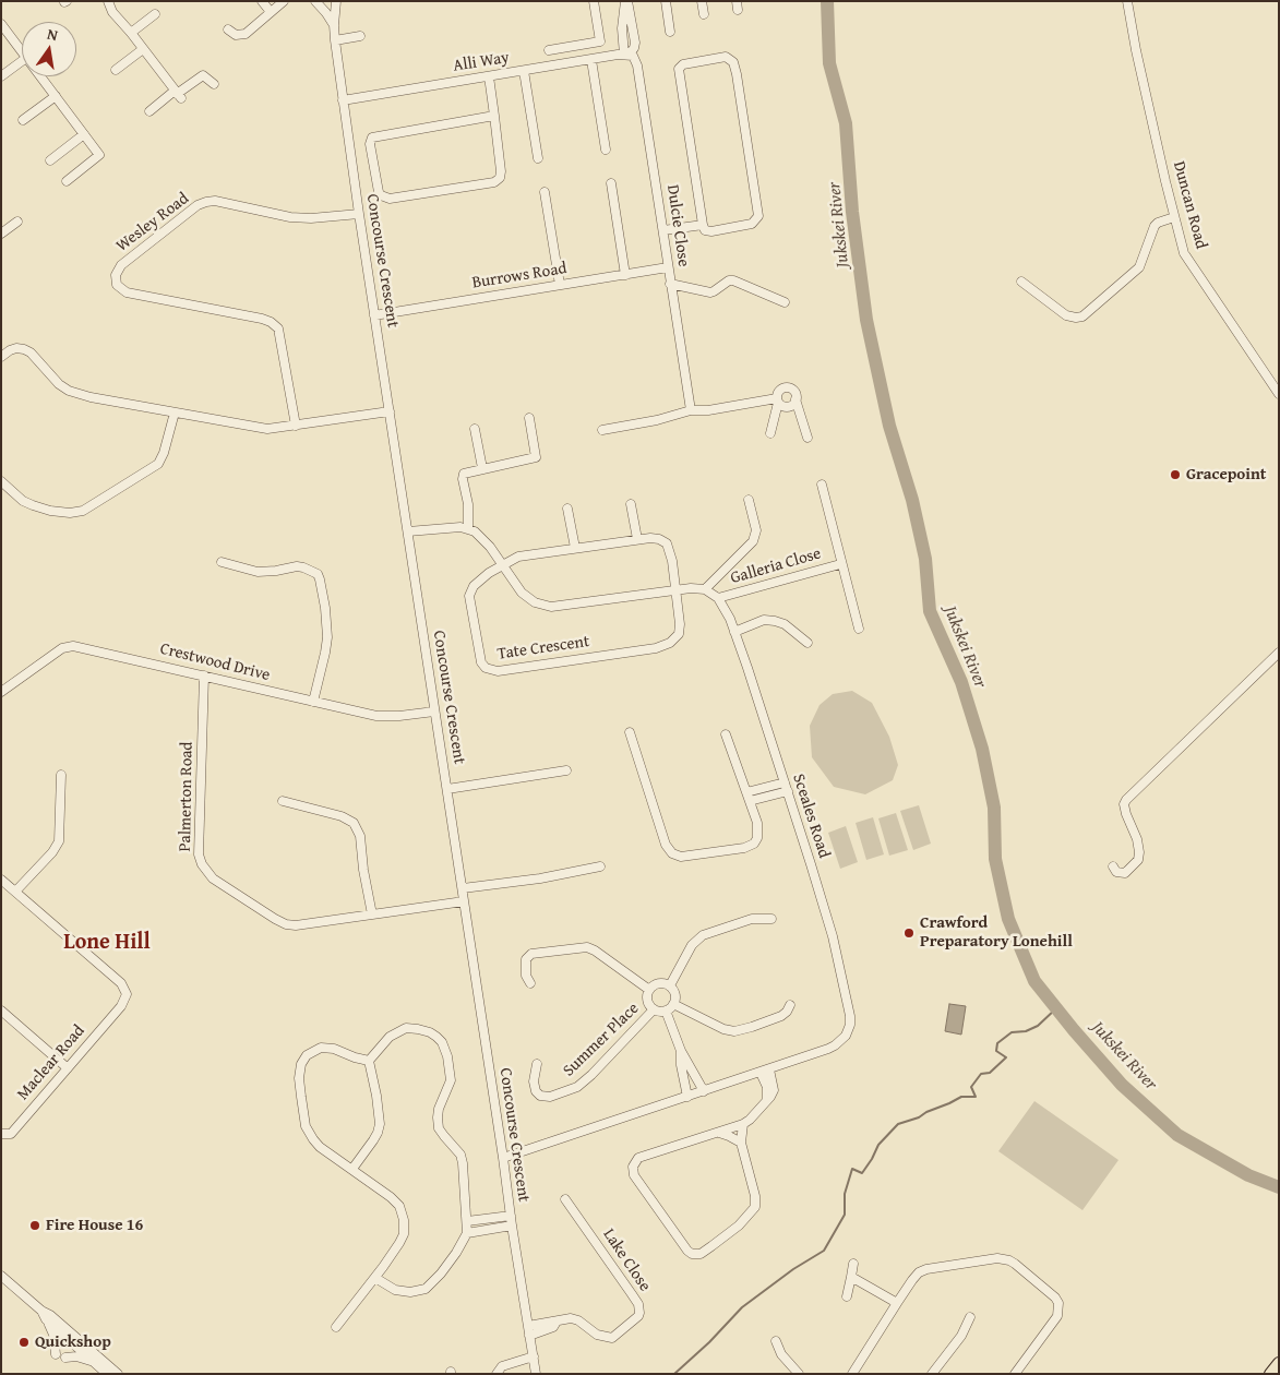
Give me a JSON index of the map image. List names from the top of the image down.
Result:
{
  "streets": {
    "street": [
      "Alli Way",
      "Duncan Road",
      "Wesley Road",
      "Dulcie Close",
      "Concourse Crescent",
      "Burrows Road",
      "Galleria Close",
      "Tate Crescent",
      "Crestwood Drive",
      "Palmerton Road",
      "Sceales Road",
      "Summer Place",
      "Maclear Road",
      "Lake Close"
    ]
  },
  "crossings": [
    ["Alli Way", "Dulcie Close"],
    ["Alli Way", "Concourse Crescent"],
    ["Wesley Road", "Concourse Crescent"],
    ["Dulcie Close", "Burrows Road"],
    ["Concourse Crescent", "Burrows Road"],
    ["Concourse Crescent", "Crestwood Drive"],
    ["Concourse Crescent", "Palmerton Road"],
    ["Concourse Crescent", "Sceales Road"],
    ["Concourse Crescent", "Lake Close"],
    ["Galleria Close", "Sceales Road"],
    ["Crestwood Drive", "Palmerton Road"]
  ],
  "districts": ["Lone Hill"],
  "water": ["Jukskei River"],
  "places": [
    "Gracepoint",
    "Crawford Preparatory Lonehill",
    "Fire House 16",
    "Quickshop"
  ],
  "north": "top"
}
